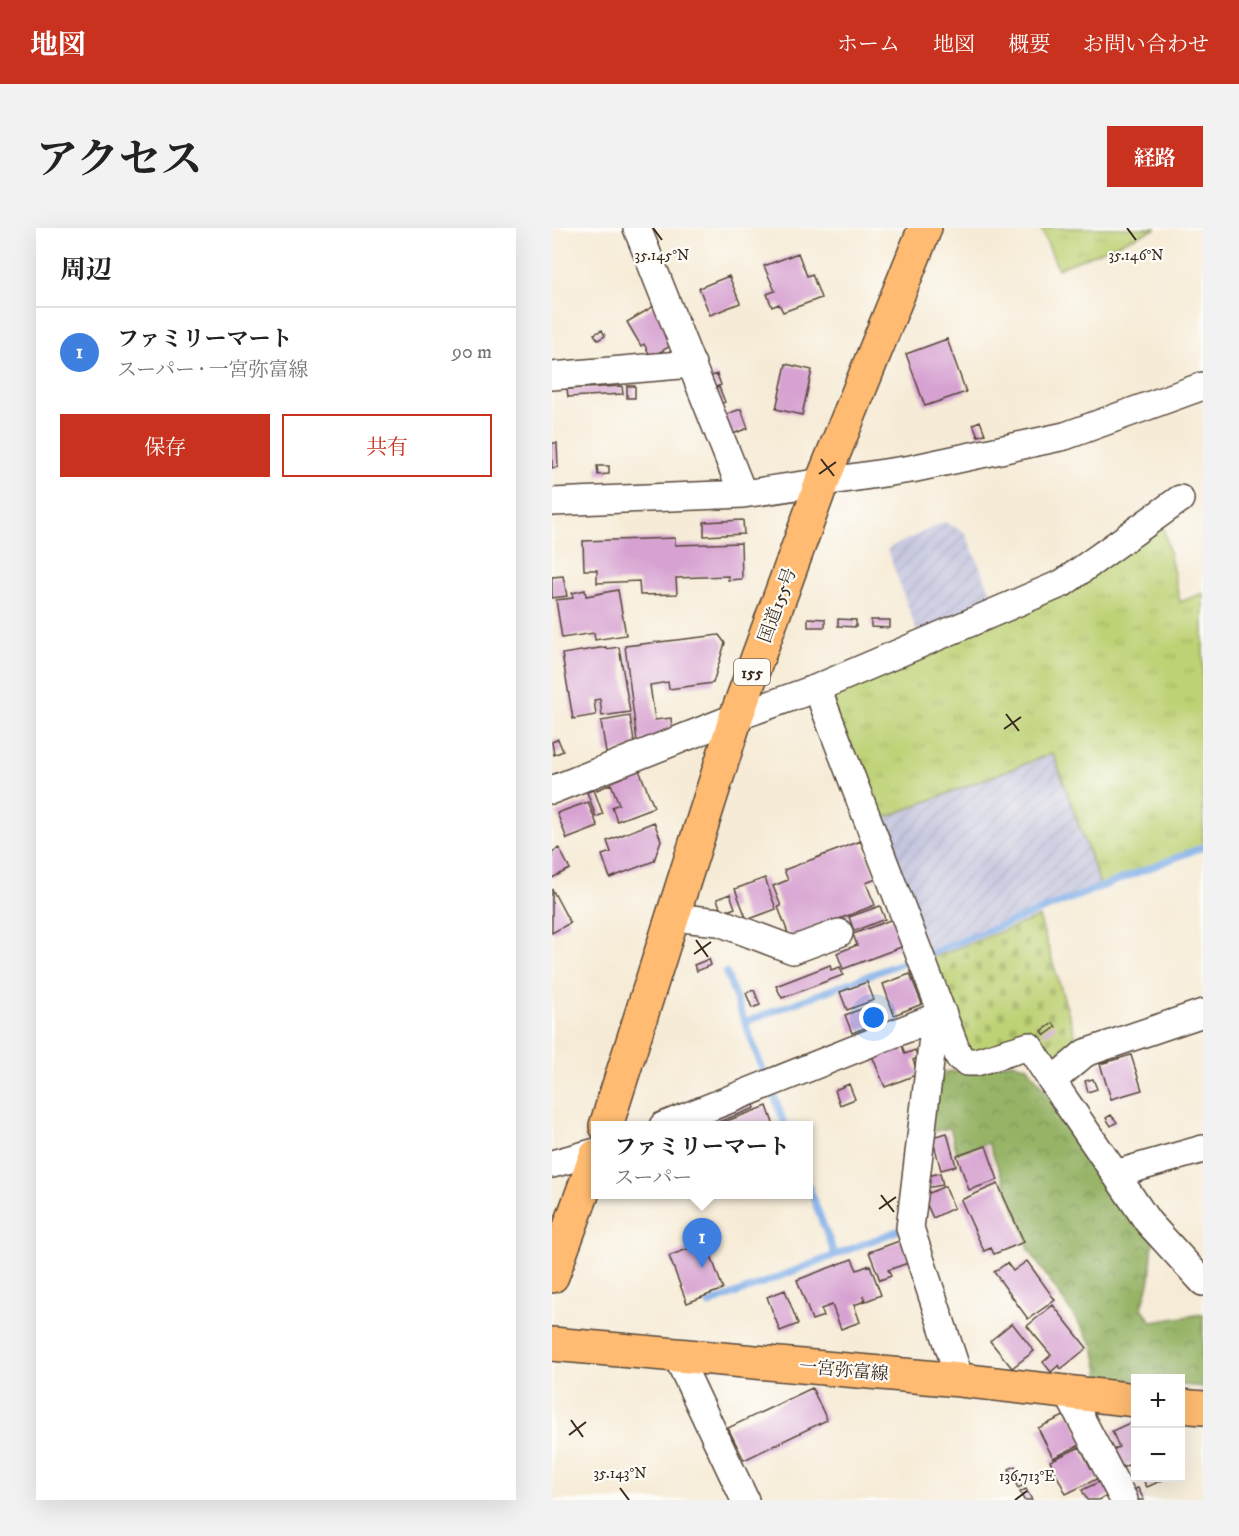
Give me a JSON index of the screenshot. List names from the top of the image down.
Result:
{
  "streets": {
    "main road": ["国道155号", "155", "一宮弥富線"]
  },
  "page": {
    "header": "地図",
    "nav": [
      "ホーム",
      "地図",
      "概要",
      "お問い合わせ"
    ],
    "title": "アクセス",
    "buttons": [
      "経路",
      ["保存", "共有"]
    ],
    "heading": "周辺",
    "list": [
      {
        "mark": "1",
        "name": "ファミリーマート",
        "note": "スーパー · 一宮弥富線",
        "value": "90 m"
      }
    ],
    "popup": ["ファミリーマート", "スーパー"],
    "pins": "1",
    "map_buttons": ["+", "−"]
  },
  "coordinates": [
    "35.145°N",
    "35.146°N",
    "35.143°N",
    "136.713°E"
  ]
}
